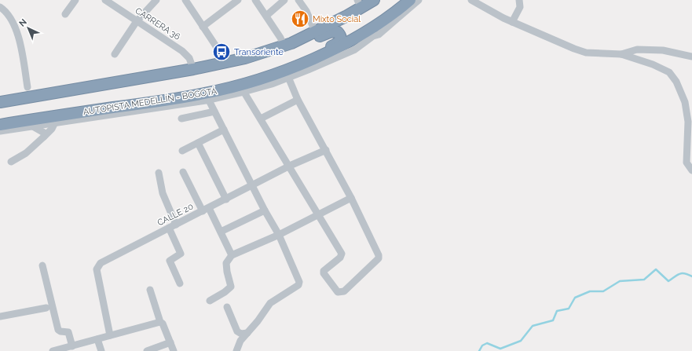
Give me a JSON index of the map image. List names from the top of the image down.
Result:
{
  "streets": {
    "highway": ["AUTOPISTA MEDELLÍN - BOGOTÁ"],
    "street": ["CARRERA 36", "CALLE 20"]
  },
  "places": {
    "restaurant": ["Mixto Social"],
    "bus stop": ["Transoriente"]
  },
  "north": "top left"
}
